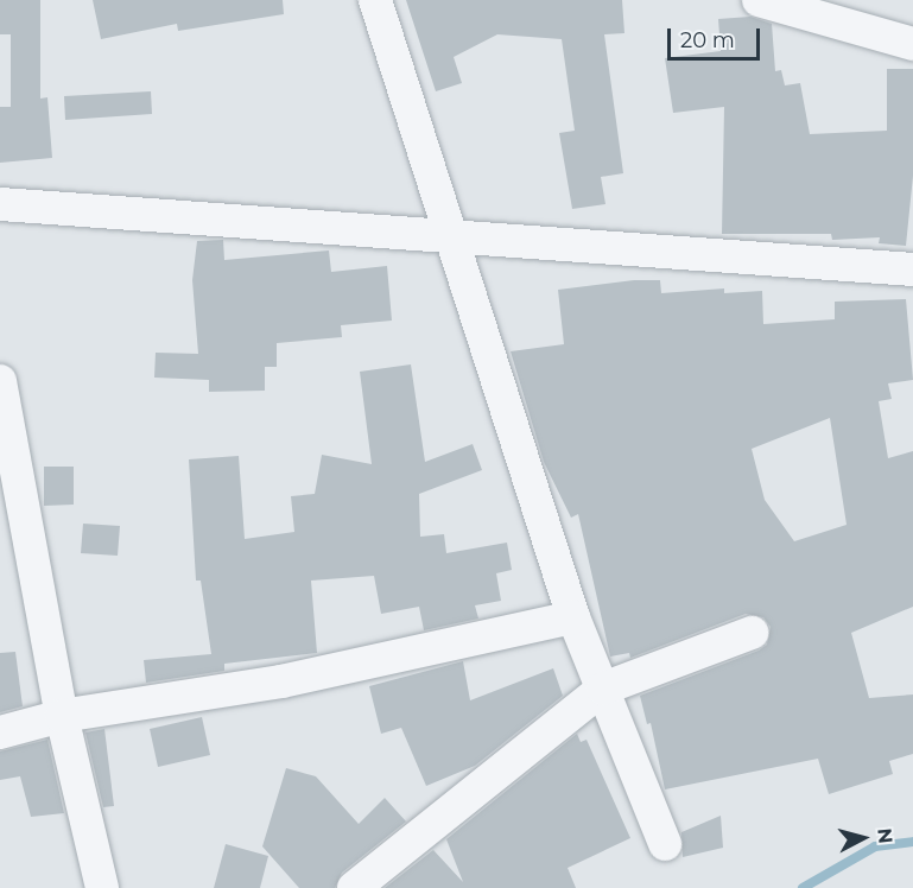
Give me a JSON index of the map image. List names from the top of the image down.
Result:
{
  "scale_bar": "20 m",
  "north": "right"
}
